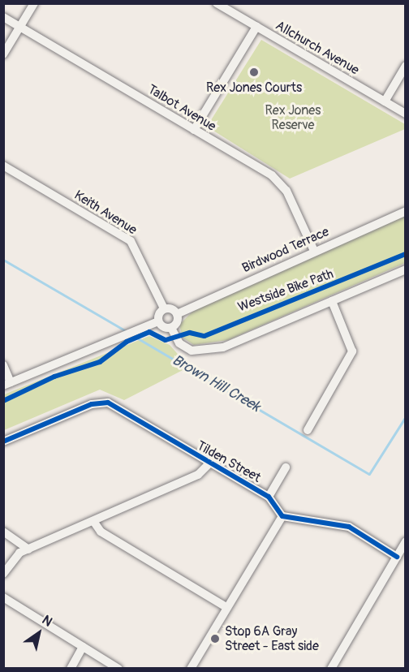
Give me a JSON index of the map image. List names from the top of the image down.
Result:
{
  "streets": {
    "street": [
      "Allchurch Avenue",
      "Talbot Avenue",
      "Keith Avenue",
      "Birdwood Terrace",
      "Tilden Street"
    ],
    "cycle path": ["Westside Bike Path"]
  },
  "crossings": [
    ["Talbot Avenue", "Birdwood Terrace"]
  ],
  "water": ["Brown Hill Creek"],
  "parks": ["Rex Jones Reserve"],
  "places": ["Rex Jones Courts", "Stop 6A Gray Street - East side"],
  "north": "top right"
}
